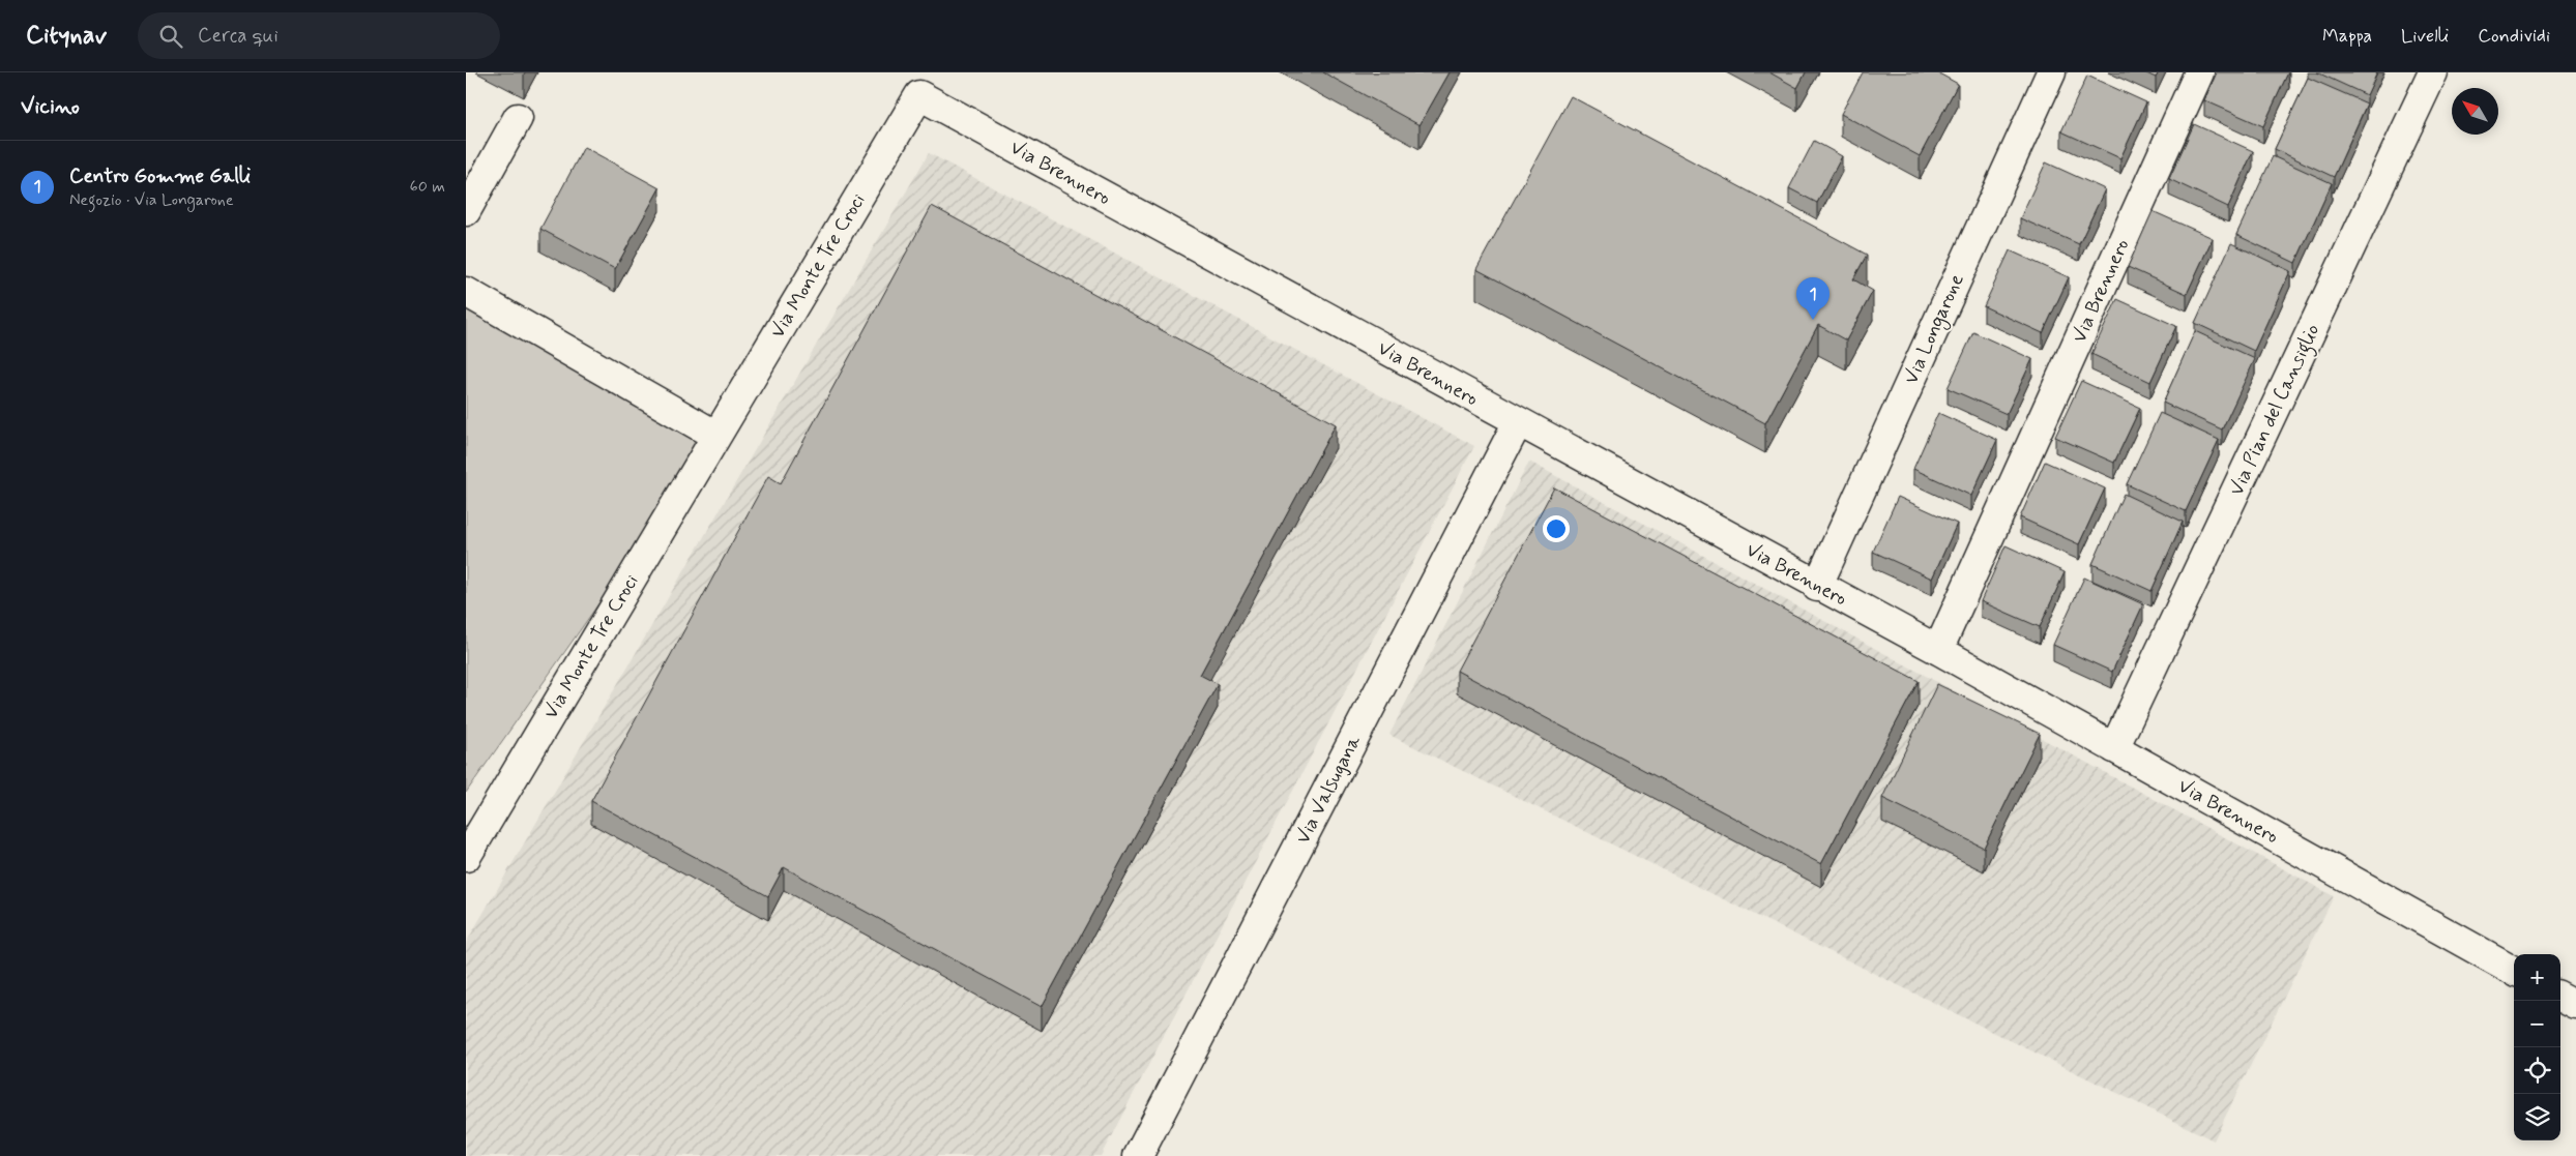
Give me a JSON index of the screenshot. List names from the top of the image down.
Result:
{
  "streets": {
    "street": [
      "Via Brennero",
      "Via Monte Tre Croci",
      "Via Longarone",
      "Via Pian del Cansiglio",
      "Via Valsugana"
    ]
  },
  "crossings": [
    ["Via Brennero", "Via Monte Tre Croci"],
    ["Via Brennero", "Via Longarone"],
    ["Via Brennero", "Via Pian del Cansiglio"],
    ["Via Brennero", "Via Valsugana"]
  ],
  "north": "top left",
  "page": {
    "header": "Citynav",
    "search": "Cerca qui",
    "nav": ["Mappa", "Livelli", "Condividi"],
    "heading": "Vicino",
    "list": [
      {
        "mark": "1",
        "name": "Centro Gomme Galli",
        "note": "Negozio · Via Longarone",
        "value": "60 m"
      }
    ],
    "pins": "1",
    "map_buttons": ["+", "−"]
  }
}
